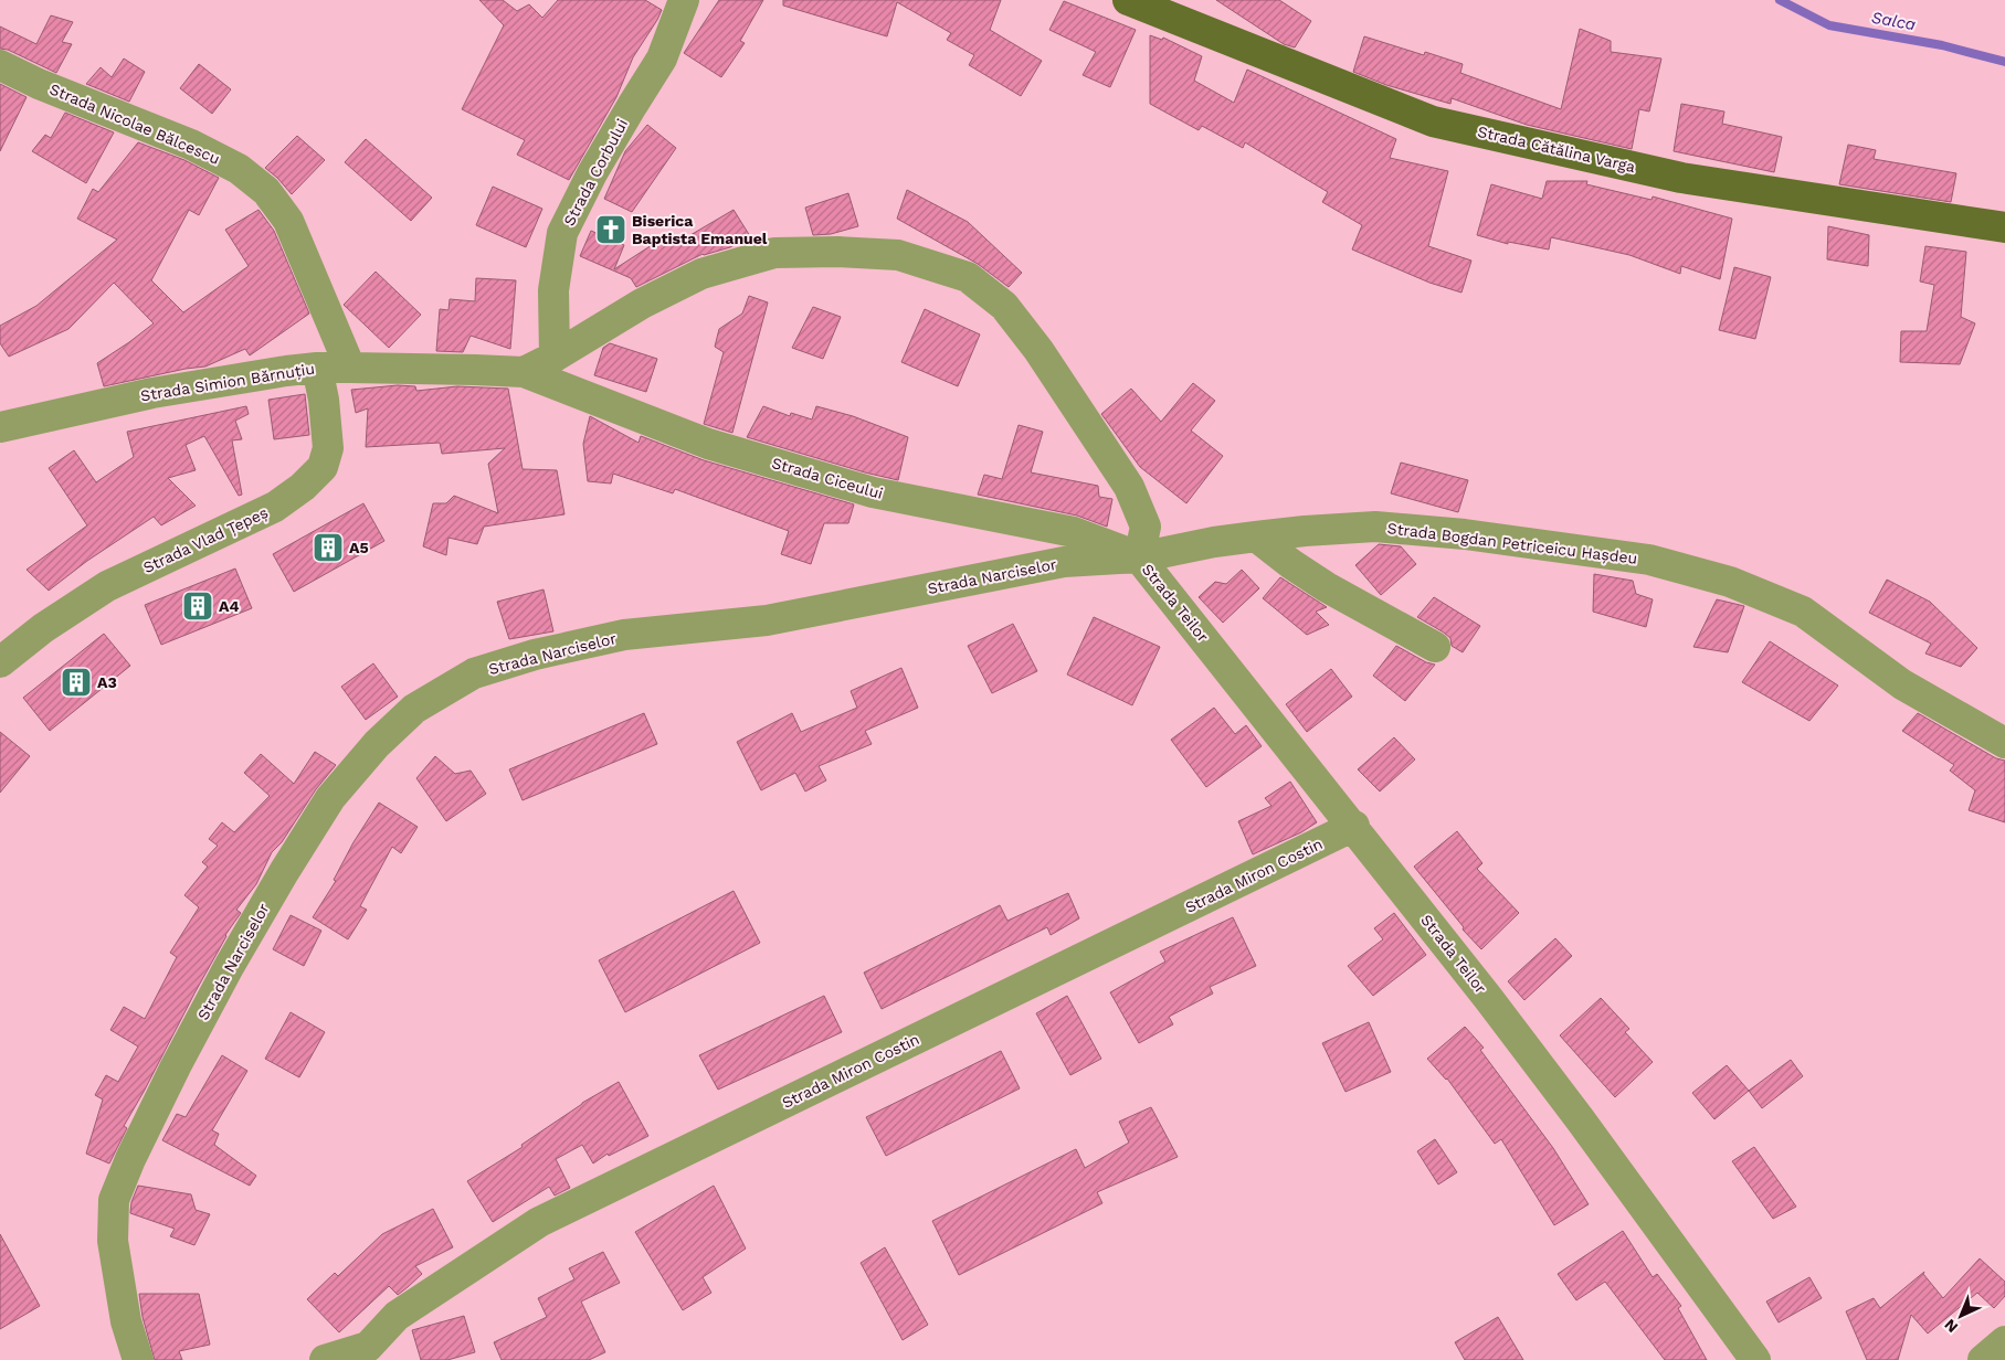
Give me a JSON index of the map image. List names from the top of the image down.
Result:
{
  "streets": {
    "main road": ["Strada Cătălina Varga"],
    "street": [
      "Strada Nicolae Bălcescu",
      "Strada Corbului",
      "Strada Simion Bărnuțiu",
      "Strada Ciceului",
      "Strada Vlad Țepeș",
      "Strada Bogdan Petriceicu Hașdeu",
      "Strada Narciselor",
      "Strada Teilor",
      "Strada Miron Costin"
    ]
  },
  "crossings": [
    ["Strada Nicolae Bălcescu", "Strada Simion Bărnuțiu"],
    ["Strada Simion Bărnuțiu", "Strada Ciceului"],
    ["Strada Simion Bărnuțiu", "Strada Vlad Țepeș"],
    ["Strada Ciceului", "Strada Bogdan Petriceicu Hașdeu"],
    ["Strada Ciceului", "Strada Narciselor"],
    ["Strada Ciceului", "Strada Teilor"],
    ["Strada Bogdan Petriceicu Hașdeu", "Strada Narciselor"],
    ["Strada Bogdan Petriceicu Hașdeu", "Strada Teilor"],
    ["Strada Narciselor", "Strada Teilor"],
    ["Strada Teilor", "Strada Miron Costin"]
  ],
  "water": ["Salca"],
  "places": {
    "church": ["Biserica Baptista Emanuel"],
    "building": ["A5", "A4", "A3"]
  },
  "north": "bottom left"
}
